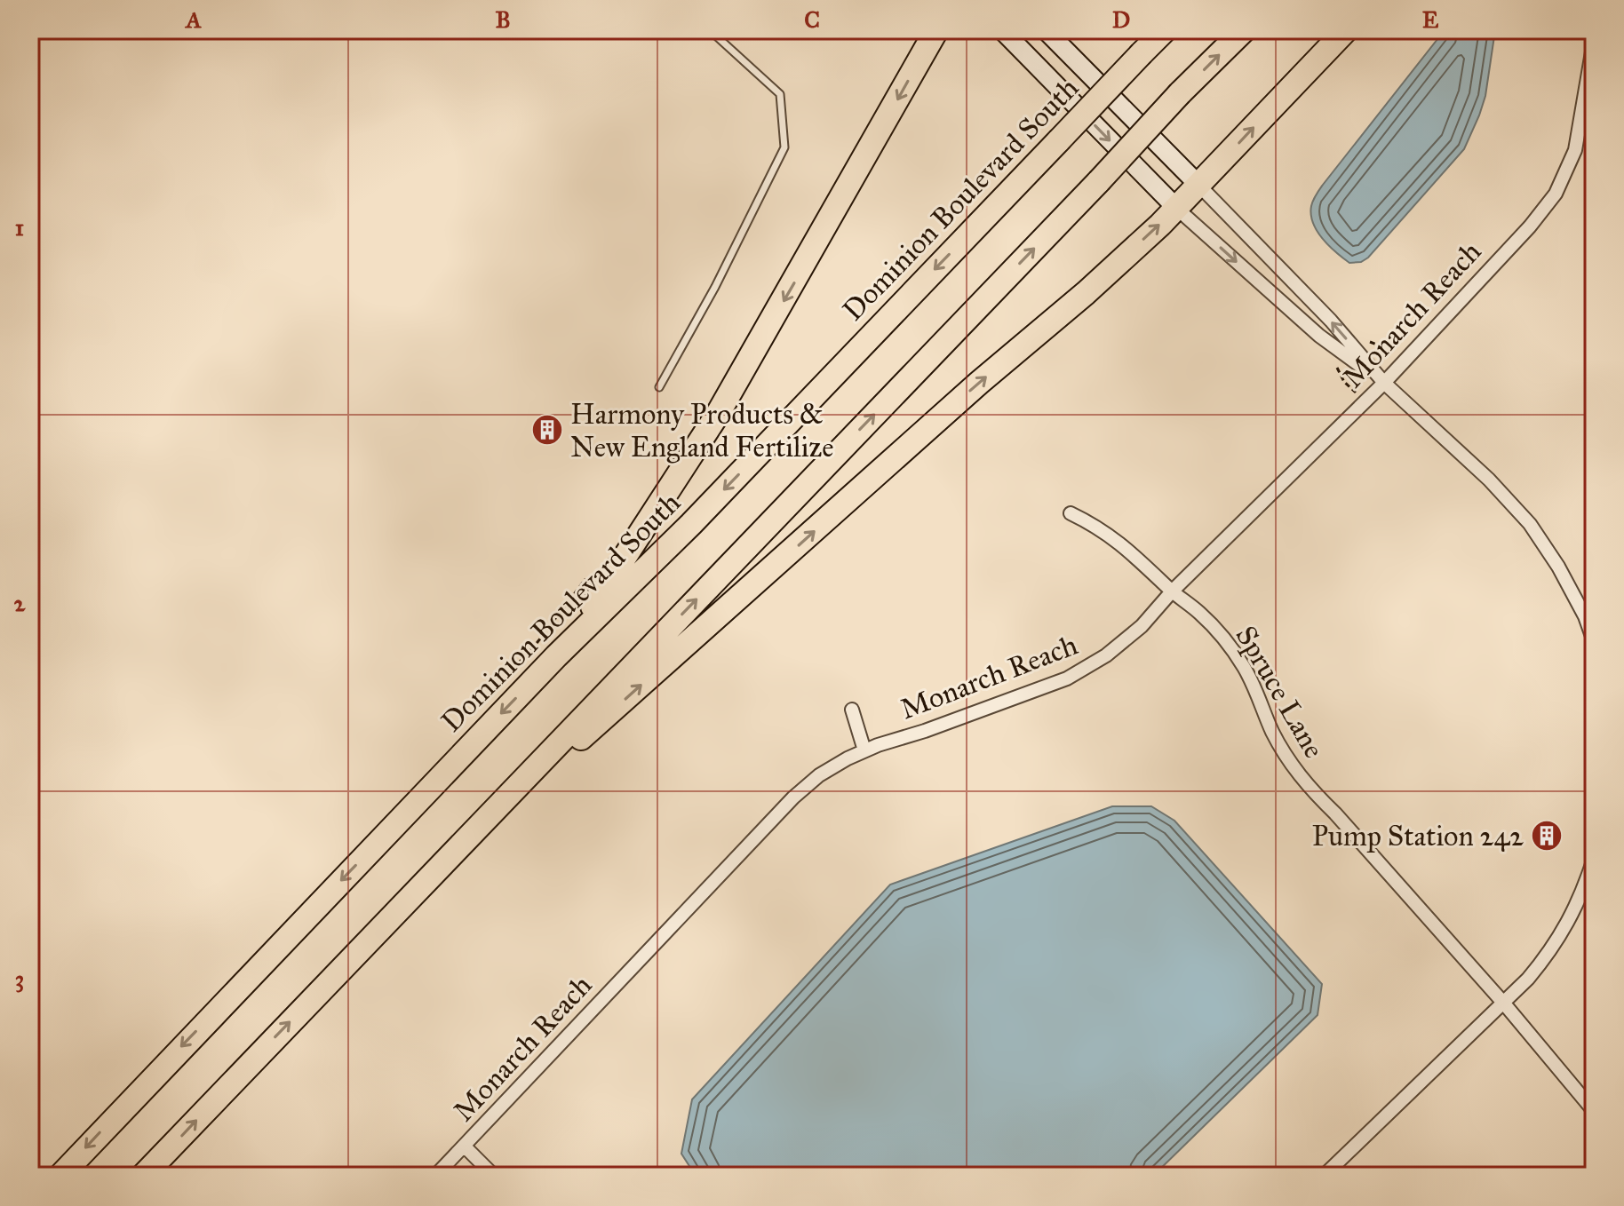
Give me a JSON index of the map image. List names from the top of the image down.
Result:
{
  "streets": {
    "highway": ["Dominion Boulevard South"],
    "street": ["Monarch Reach", "Spruce Lane"]
  },
  "crossings": [
    ["Monarch Reach", "Spruce Lane"]
  ],
  "places": {
    "building": ["Harmony Products & New England Fertilize", "Pump Station 242"]
  },
  "grid": {
    "columns": [
      "A",
      "B",
      "C",
      "D",
      "E"
    ],
    "rows": ["1", "2", "3"]
  }
}
